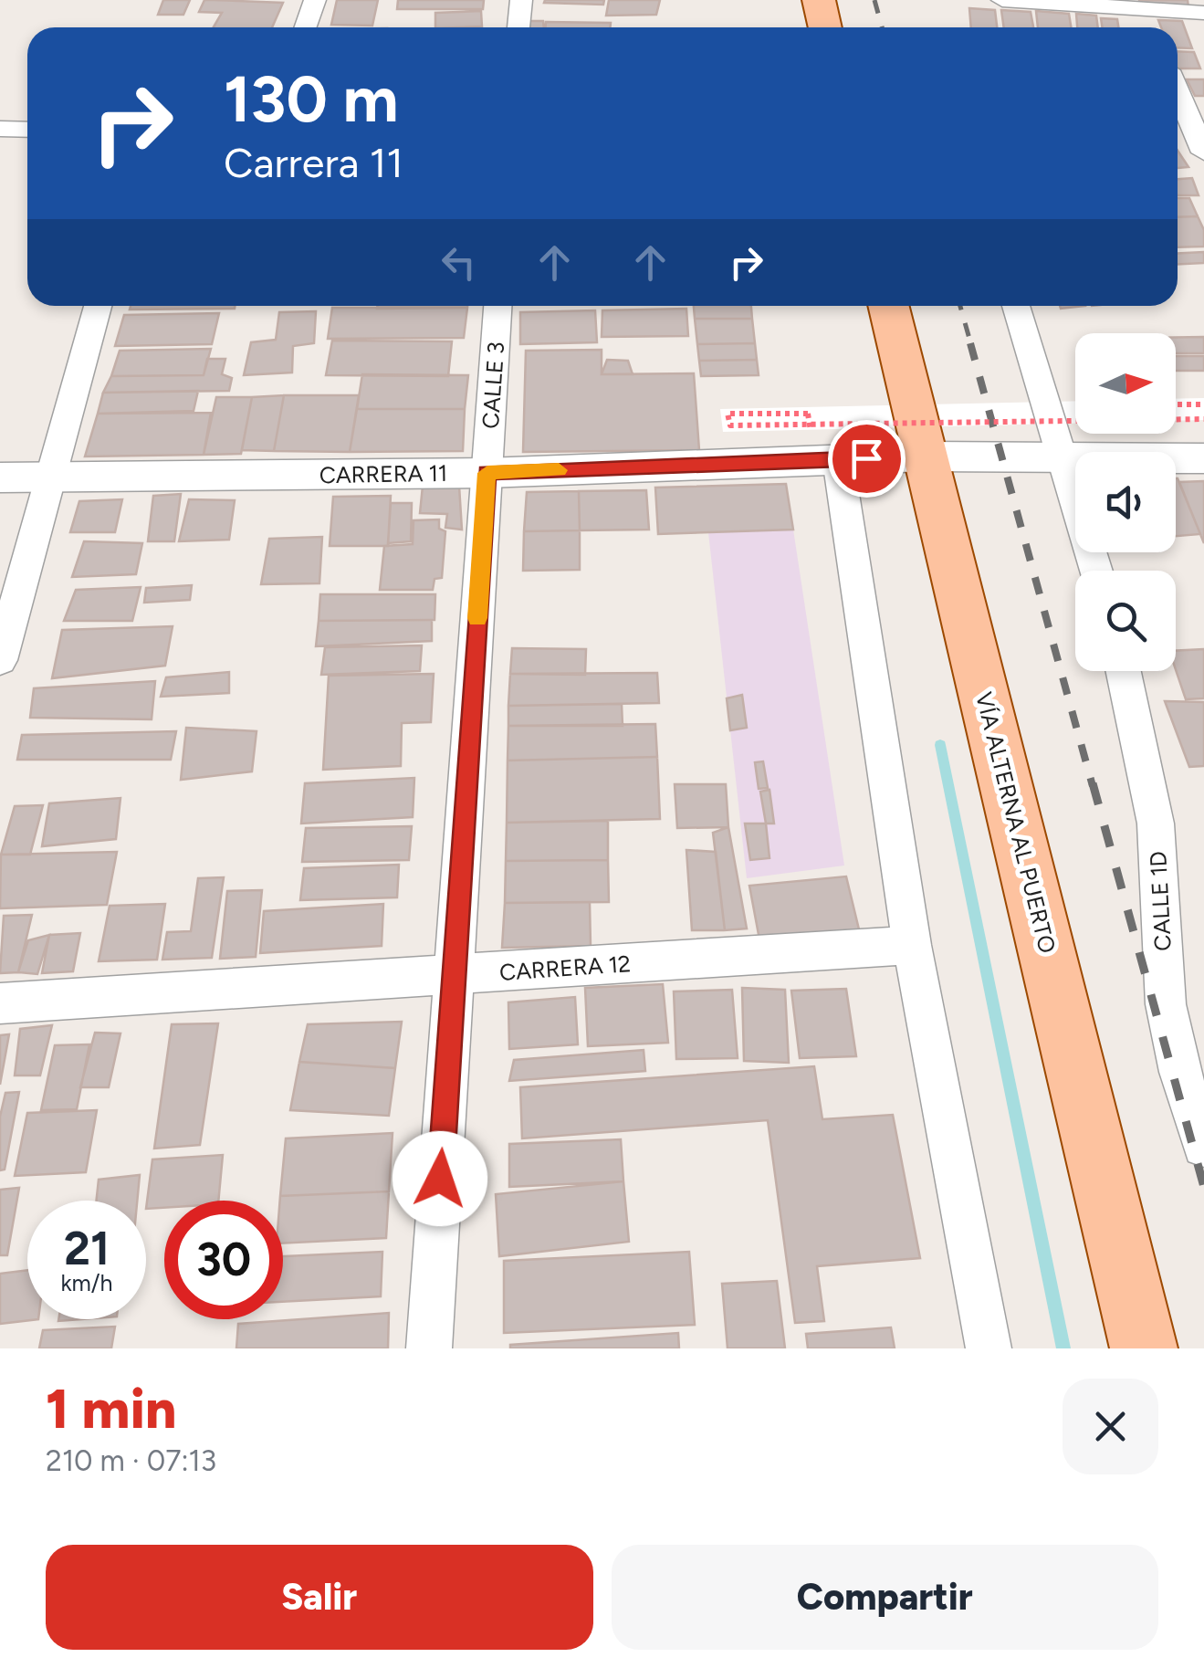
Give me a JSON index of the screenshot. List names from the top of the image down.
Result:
{
  "streets": {
    "main road": ["VÍA ALTERNA AL PUERTO"],
    "street": [
      "CALLE 3",
      "CARRERA 11",
      "CALLE 1D",
      "CARRERA 12"
    ]
  },
  "crossings": [
    ["CALLE 3", "CARRERA 11"],
    ["CALLE 3", "CARRERA 12"],
    ["CARRERA 11", "VÍA ALTERNA AL PUERTO"]
  ],
  "north": "right",
  "page": {
    "turn": ["130 m", "Carrera 11"],
    "speed": "21 km/h",
    "limit": "30",
    "heading": ["1 min", "210 m · 07:13"],
    "buttons": ["Salir", "Compartir"]
  }
}
